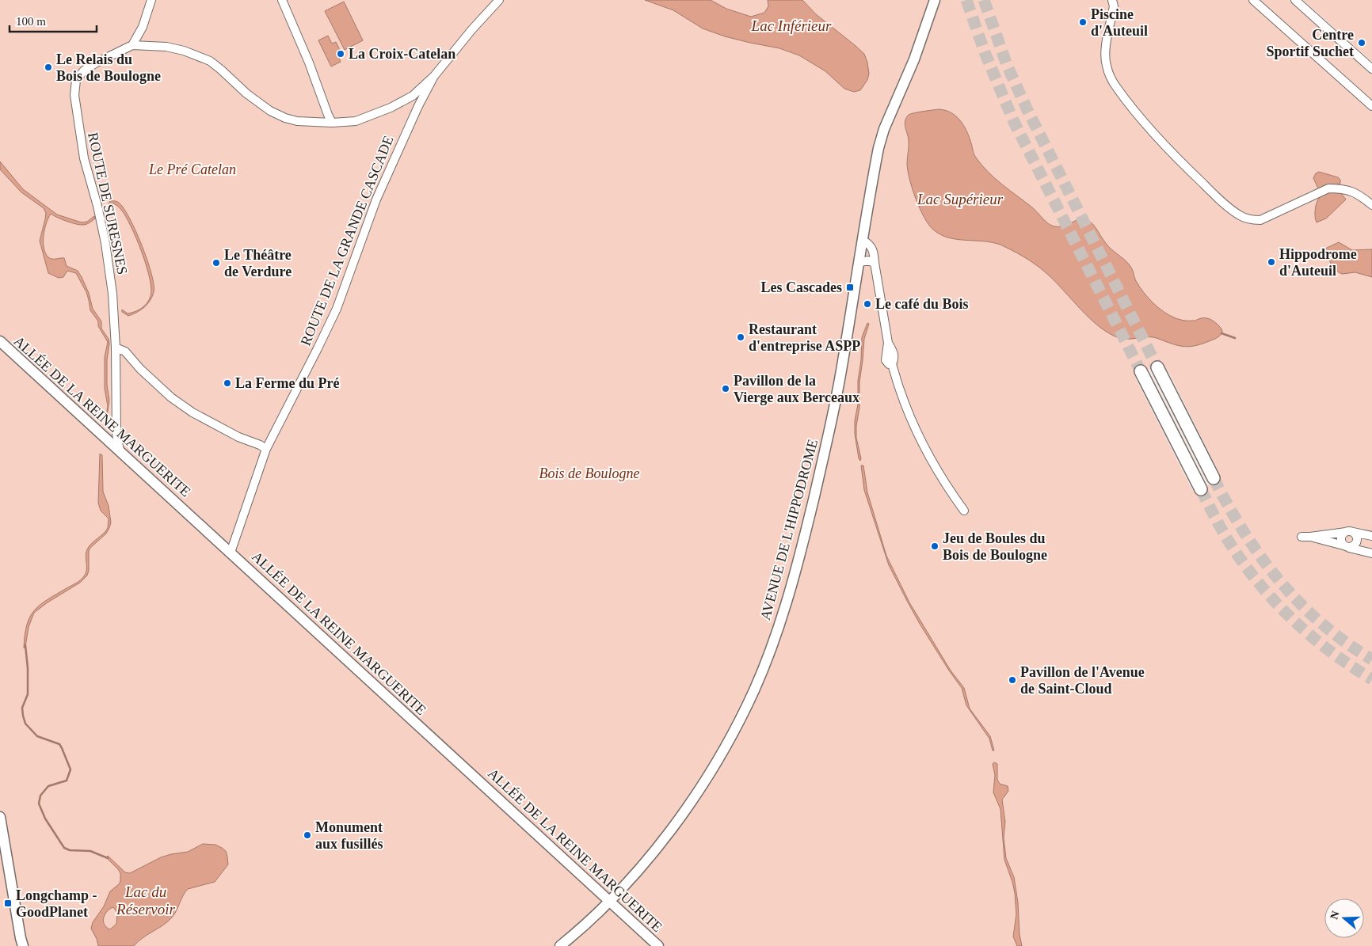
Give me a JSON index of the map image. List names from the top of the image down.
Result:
{
  "streets": {
    "main road": ["ALLÉE DE LA REINE MARGUERITE", "AVENUE DE L'HIPPODROME"],
    "street": ["ROUTE DE SURESNES", "ROUTE DE LA GRANDE CASCADE"]
  },
  "crossings": [
    ["ROUTE DE SURESNES", "ALLÉE DE LA REINE MARGUERITE"],
    ["ROUTE DE LA GRANDE CASCADE", "ALLÉE DE LA REINE MARGUERITE"],
    ["ALLÉE DE LA REINE MARGUERITE", "AVENUE DE L'HIPPODROME"]
  ],
  "water": ["Lac Inférieur", "Lac Supérieur", "Lac du Réservoir"],
  "parks": ["Le Pré Catelan", "Bois de Boulogne"],
  "places": {
    "other": [
      "Piscine d'Auteuil",
      "Centre Sportif Suchet",
      "La Croix-Catelan",
      "Le Relais du Bois de Boulogne",
      "Hippodrome d'Auteuil",
      "Le Théâtre de Verdure",
      "Le café du Bois",
      "Restaurant d'entreprise ASPP",
      "La Ferme du Pré",
      "Pavillon de la Vierge aux Berceaux",
      "Jeu de Boules du Bois de Boulogne",
      "Pavillon de l'Avenue de Saint-Cloud",
      "Monument aux fusillés"
    ],
    "transit": ["Les Cascades", "Longchamp - GoodPlanet"]
  },
  "scale_bar": "100 m",
  "north": "left"
}
